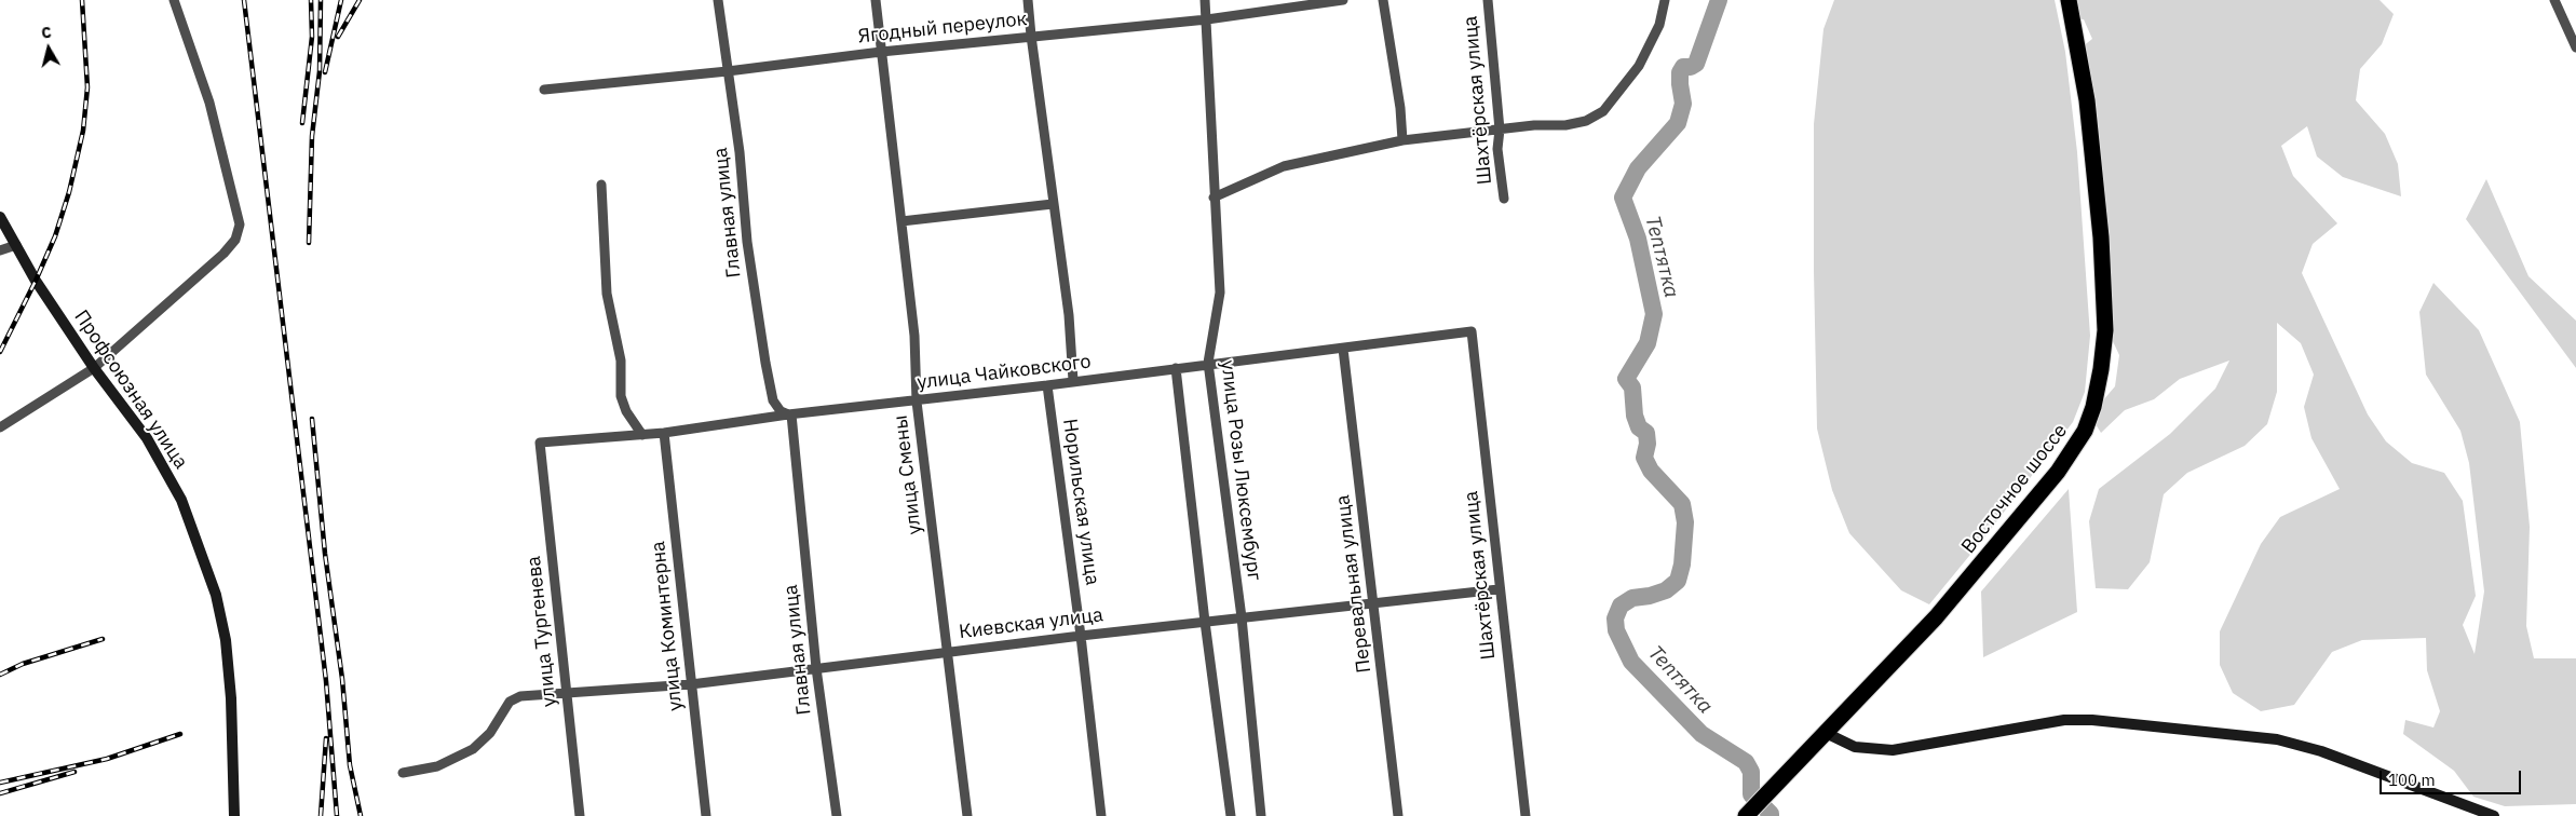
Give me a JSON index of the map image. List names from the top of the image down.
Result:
{
  "streets": {
    "highway": ["Восточное шоссе"],
    "street": [
      "Ягодный переулок",
      "Шахтёрская улица",
      "Главная улица",
      "улица Чайковского",
      "Профсоюзная улица",
      "улица Розы Люксембург",
      "улица Смены",
      "Норильская улица",
      "Перевальная улица",
      "Киевская улица",
      "улица Коминтерна",
      "улица Тургенева"
    ]
  },
  "crossings": [
    ["Ягодный переулок", "Главная улица"],
    ["Ягодный переулок", "улица Розы Люксембург"],
    ["Ягодный переулок", "улица Смены"],
    ["Шахтёрская улица", "улица Чайковского"],
    ["Шахтёрская улица", "Киевская улица"],
    ["Главная улица", "улица Чайковского"],
    ["Главная улица", "Киевская улица"],
    ["улица Чайковского", "улица Розы Люксембург"],
    ["улица Чайковского", "улица Смены"],
    ["улица Чайковского", "Норильская улица"],
    ["улица Чайковского", "Перевальная улица"],
    ["улица Чайковского", "улица Коминтерна"],
    ["улица Чайковского", "улица Тургенева"],
    ["улица Розы Люксембург", "Киевская улица"],
    ["улица Смены", "Киевская улица"],
    ["Норильская улица", "Киевская улица"],
    ["Перевальная улица", "Киевская улица"],
    ["Киевская улица", "улица Коминтерна"],
    ["Киевская улица", "улица Тургенева"]
  ],
  "water": ["Тептятка"],
  "scale_bar": "100 m",
  "north": "top"
}
